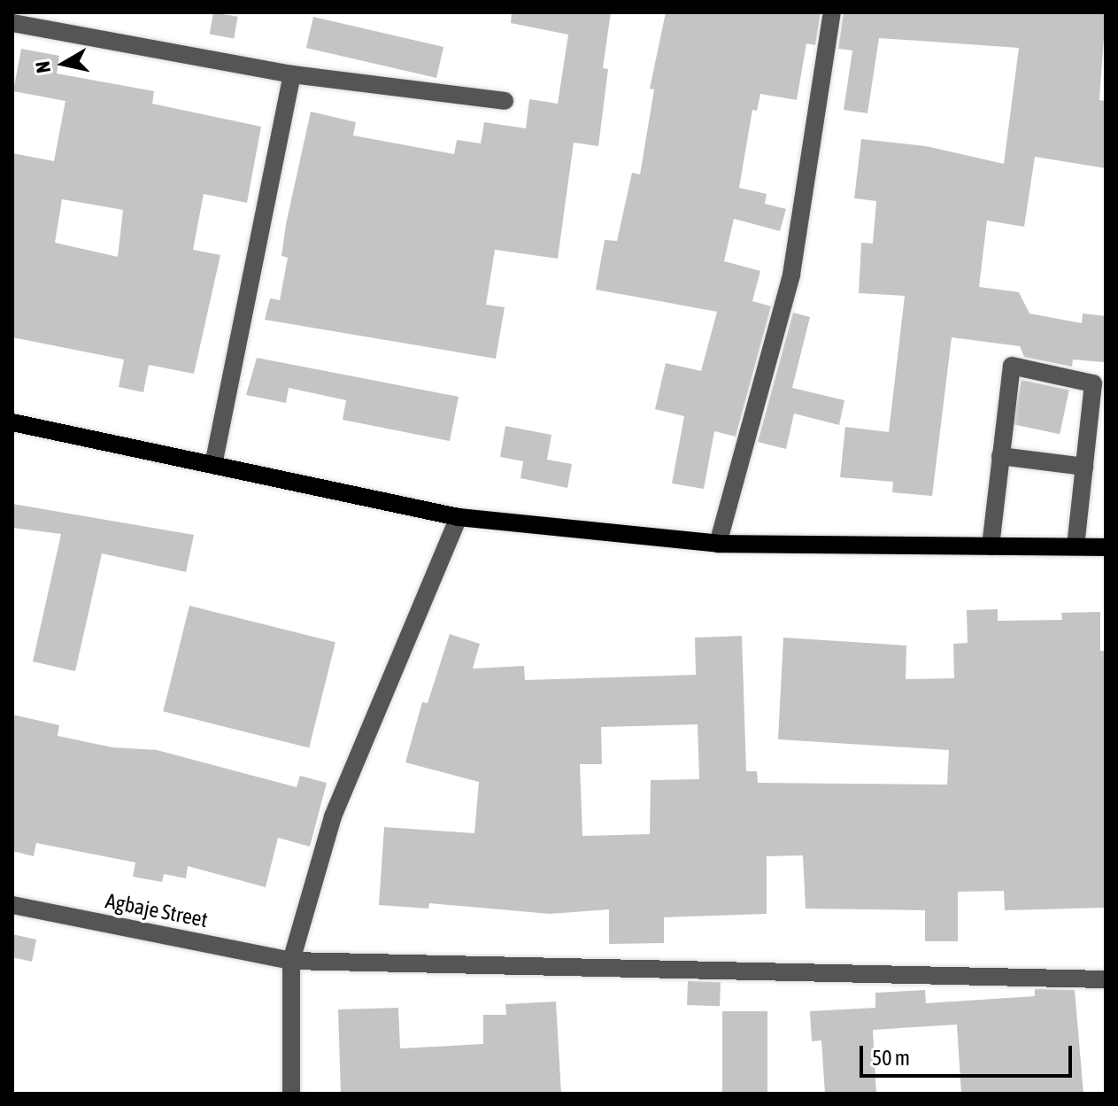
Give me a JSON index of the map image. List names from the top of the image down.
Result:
{
  "streets": {
    "street": ["Agbaje Street"]
  },
  "scale_bar": "50 m",
  "north": "left"
}
